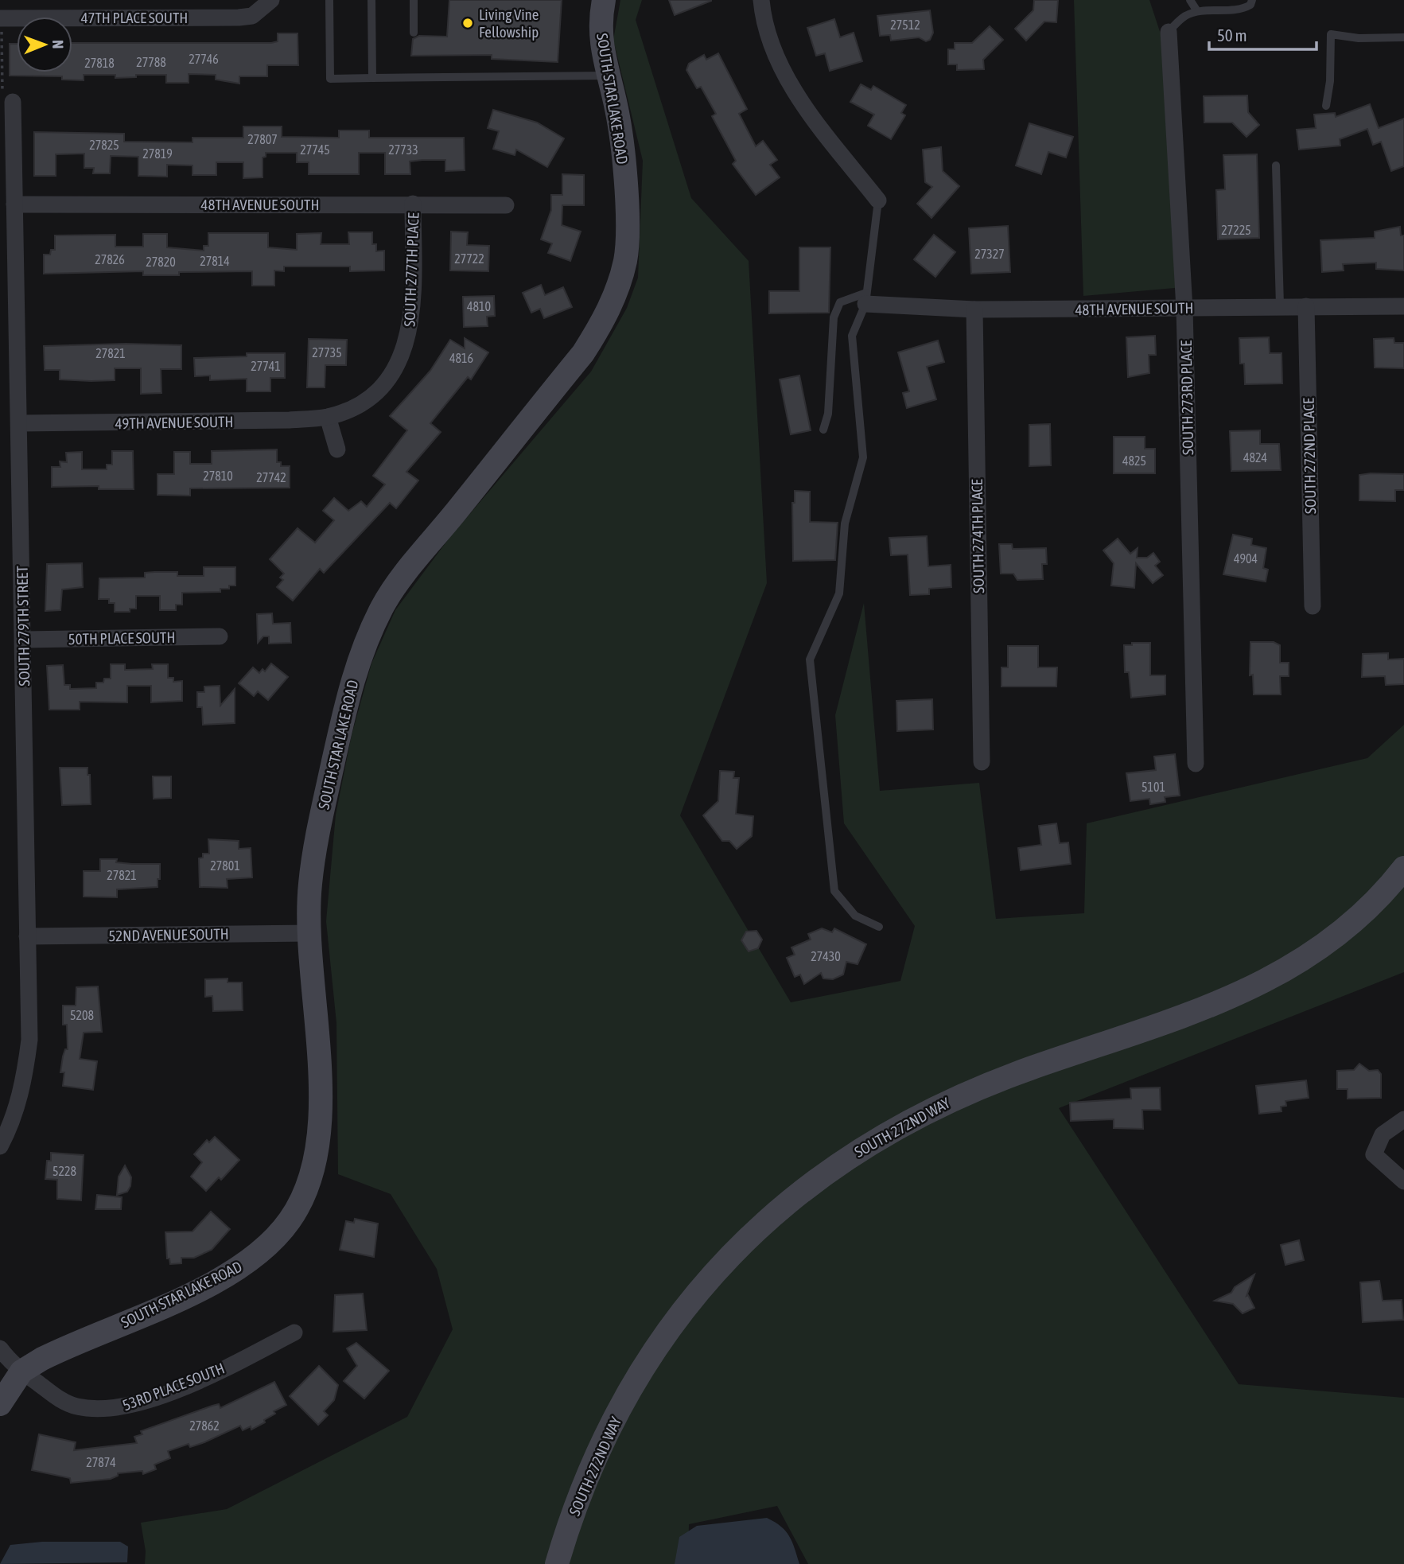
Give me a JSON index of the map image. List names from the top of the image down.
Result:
{
  "streets": {
    "street": [
      "47TH PLACE SOUTH",
      "SOUTH STAR LAKE ROAD",
      "48TH AVENUE SOUTH",
      "SOUTH 277TH PLACE",
      "SOUTH 273RD PLACE",
      "49TH AVENUE SOUTH",
      "SOUTH 272ND PLACE",
      "SOUTH 274TH PLACE",
      "SOUTH 279TH STREET",
      "50TH PLACE SOUTH",
      "52ND AVENUE SOUTH",
      "SOUTH 272ND WAY",
      "53RD PLACE SOUTH"
    ]
  },
  "crossings": [
    ["SOUTH STAR LAKE ROAD", "52ND AVENUE SOUTH"],
    ["SOUTH STAR LAKE ROAD", "53RD PLACE SOUTH"],
    ["48TH AVENUE SOUTH", "SOUTH 277TH PLACE"],
    ["48TH AVENUE SOUTH", "SOUTH 273RD PLACE"],
    ["48TH AVENUE SOUTH", "SOUTH 272ND PLACE"],
    ["48TH AVENUE SOUTH", "SOUTH 274TH PLACE"],
    ["48TH AVENUE SOUTH", "SOUTH 279TH STREET"],
    ["SOUTH 277TH PLACE", "49TH AVENUE SOUTH"],
    ["49TH AVENUE SOUTH", "SOUTH 279TH STREET"],
    ["SOUTH 279TH STREET", "50TH PLACE SOUTH"],
    ["SOUTH 279TH STREET", "52ND AVENUE SOUTH"]
  ],
  "places": ["Living Vine Fellowship"],
  "house_numbers": [
    "27512",
    "27746",
    "27788",
    "27818",
    "27807",
    "27825",
    "27745",
    "27733",
    "27819",
    "27225",
    "27327",
    "27722",
    "27826",
    "27814",
    "27820",
    "4810",
    "27735",
    "27821",
    "4816",
    "27741",
    "4824",
    "4825",
    "27810",
    "27742",
    "4904",
    "5101",
    "27801",
    "27821",
    "27430",
    "5208",
    "5228",
    "27862",
    "27874"
  ],
  "scale_bar": "50 m",
  "north": "right"
}
